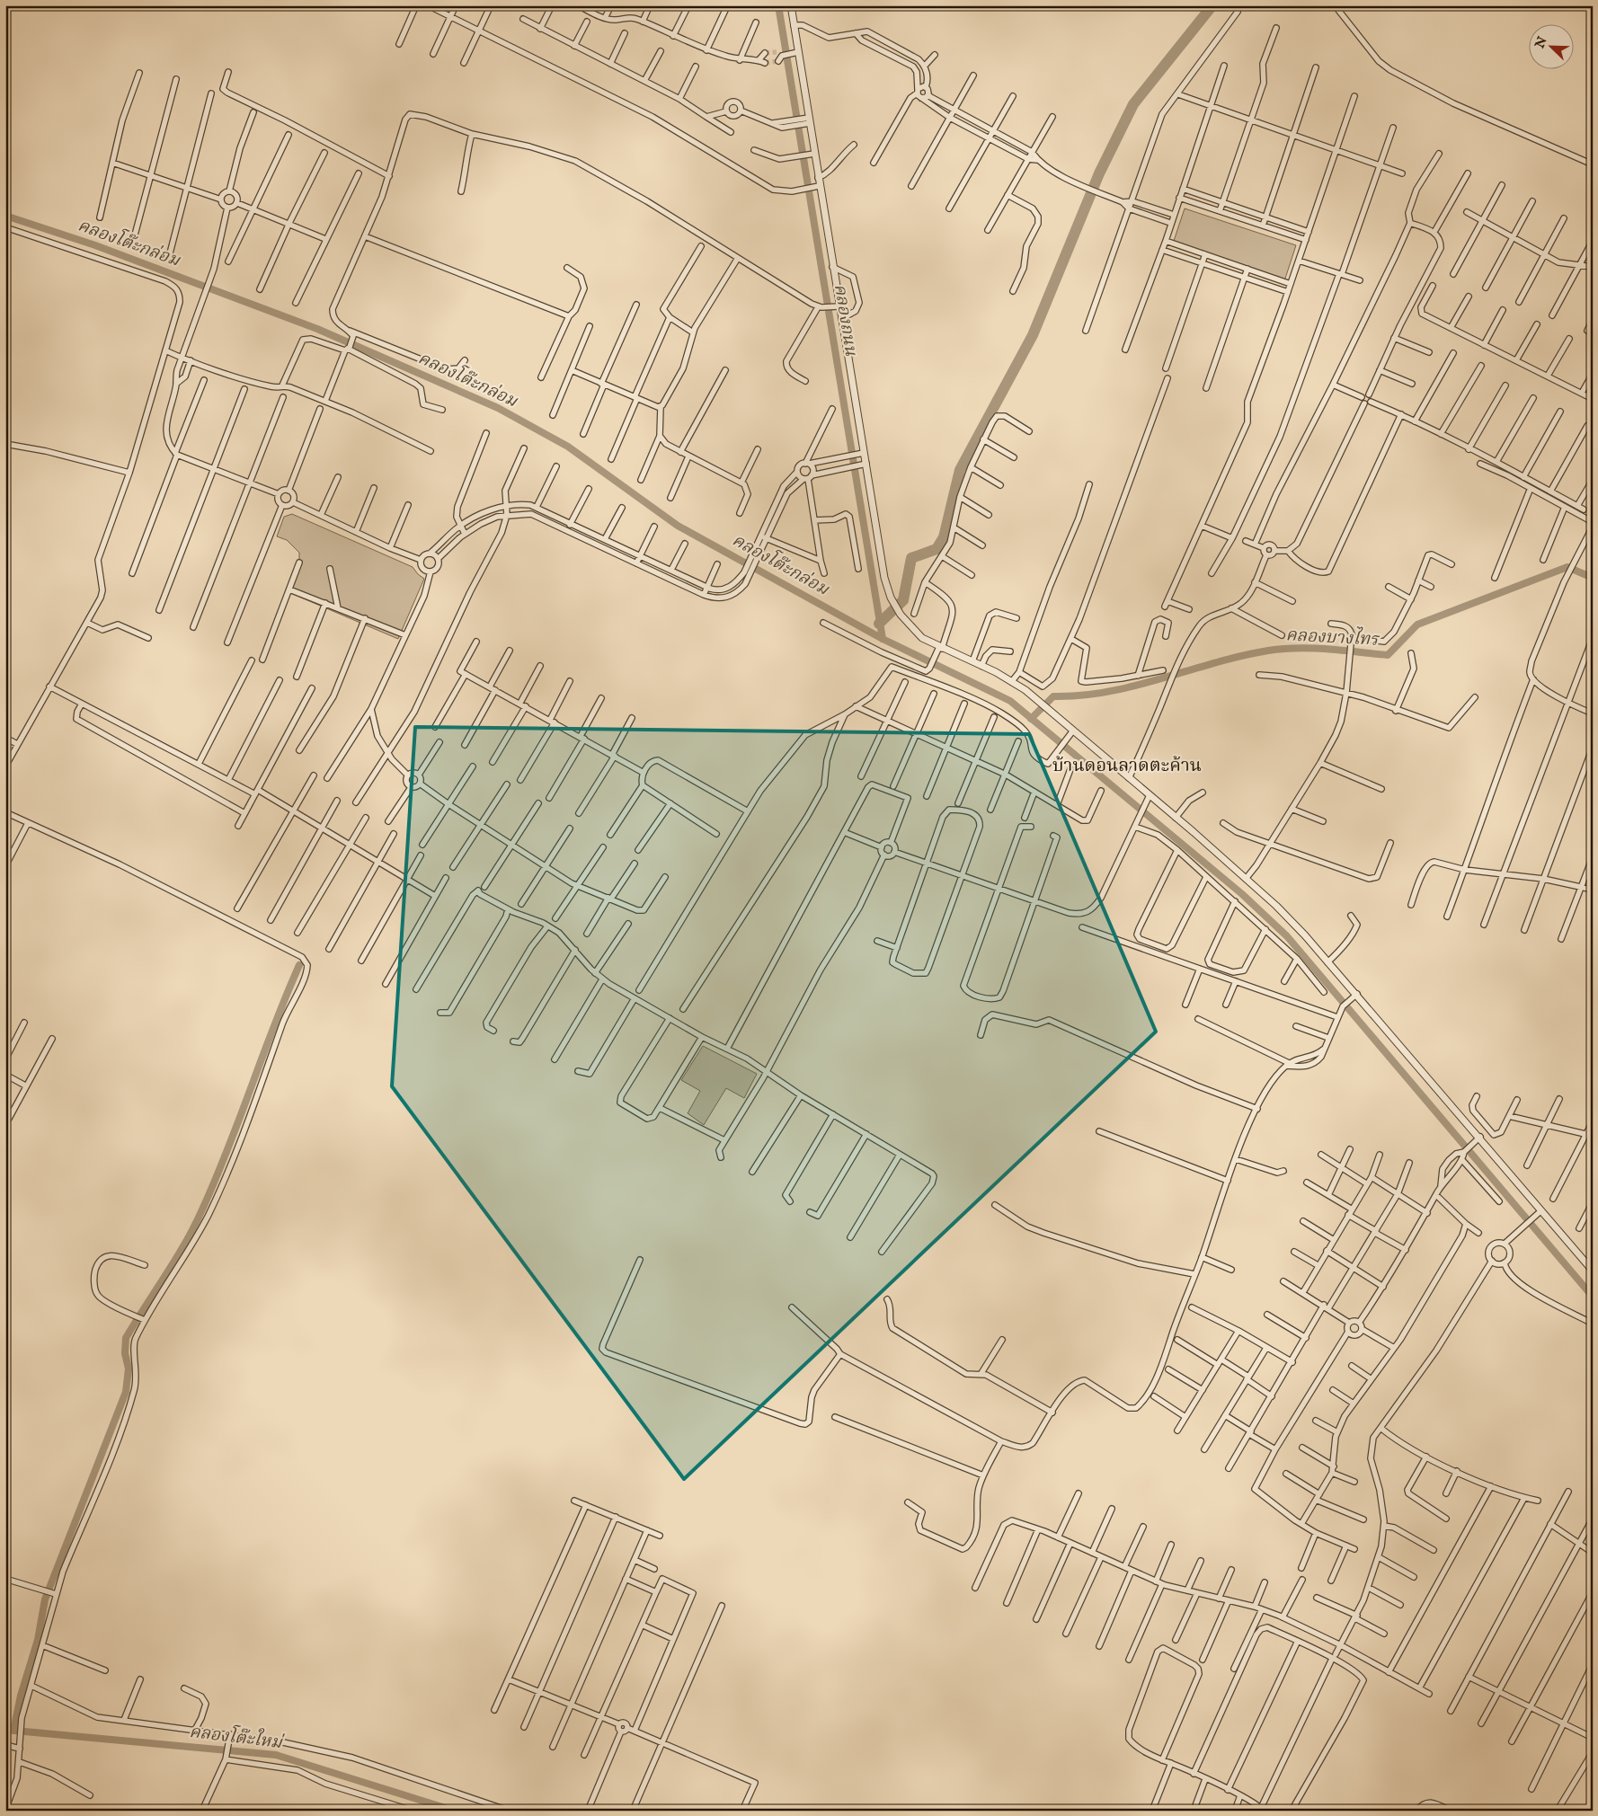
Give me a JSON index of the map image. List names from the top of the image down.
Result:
{
  "districts": ["บ้านดอนลาดตะค้าน"],
  "water": [
    "คลองโต๊ะกล่อม",
    "คลองถนน",
    "คลองบางไทร",
    "คลองโต๊ะใหม่"
  ],
  "north": "top left"
}
